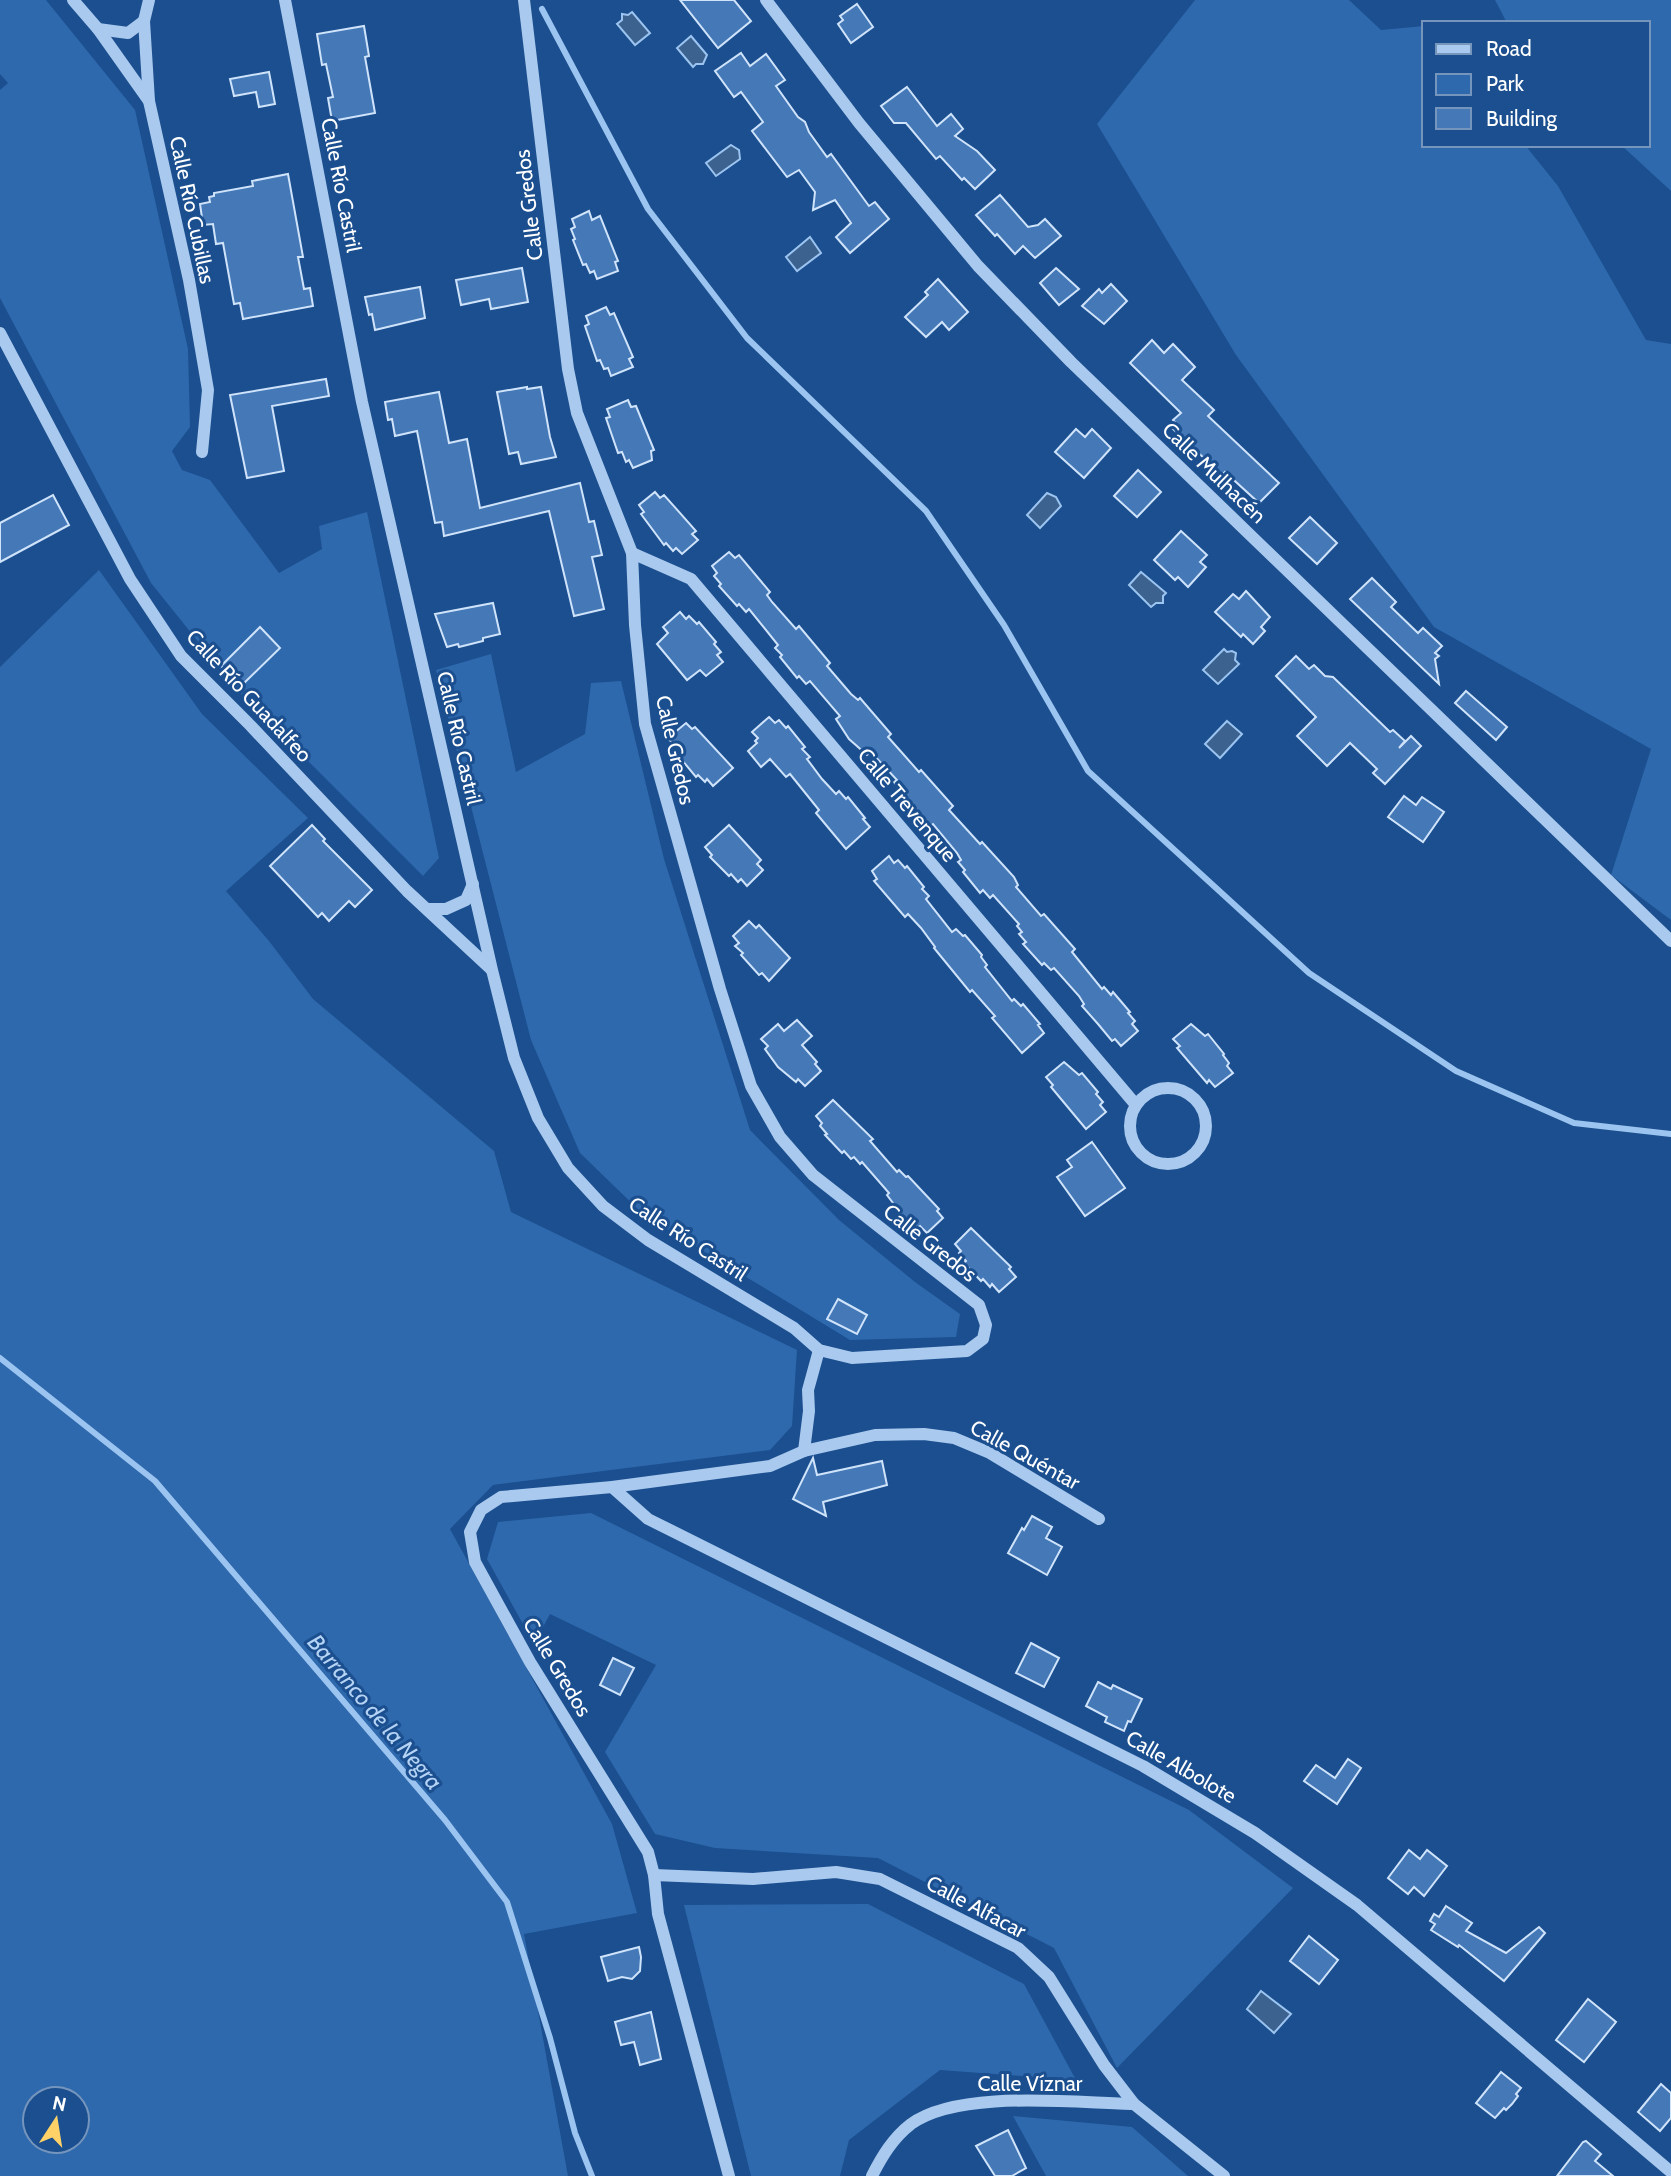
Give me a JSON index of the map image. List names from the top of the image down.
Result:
{
  "streets": {
    "street": [
      "Calle Río Castril",
      "Calle Gredos",
      "Calle Río Cubillas",
      "Calle Mulhacén",
      "Calle Río Guadalfeo",
      "Calle Trevenque",
      "Calle Quéntar",
      "Calle Albolote",
      "Calle Alfacar",
      "Calle Víznar"
    ]
  },
  "crossings": [
    ["Calle Río Castril", "Calle Gredos"],
    ["Calle Río Castril", "Calle Río Guadalfeo"],
    ["Calle Gredos", "Calle Trevenque"],
    ["Calle Gredos", "Calle Quéntar"],
    ["Calle Gredos", "Calle Albolote"],
    ["Calle Gredos", "Calle Alfacar"],
    ["Calle Alfacar", "Calle Víznar"]
  ],
  "water": ["Barranco de la Negra"],
  "legend": ["Road", "Park", "Building"],
  "north": "top"
}
